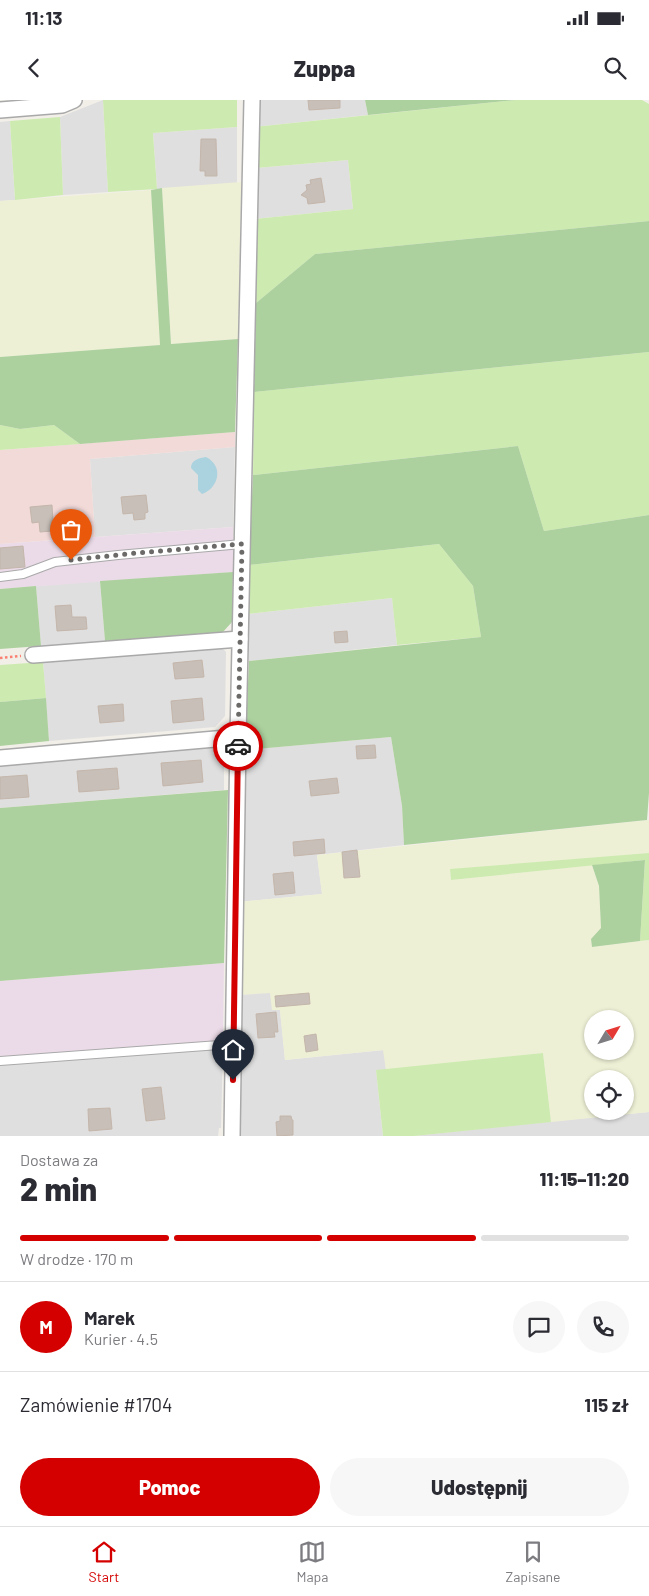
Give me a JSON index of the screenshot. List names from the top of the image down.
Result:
{
  "north": "top right",
  "page": {
    "status": "11:13",
    "header": "Zuppa",
    "heading": ["2 min", "Dostawa za", "11:15–11:20"],
    "panel": [
      "Marek",
      "Kurier · 4.5",
      "Zamówienie #1704",
      "115 zł"
    ],
    "bar": "W drodze · 170 m",
    "round": "M",
    "buttons": ["Pomoc", "Udostępnij"],
    "tabs": ["Start", "Mapa", "Zapisane"]
  }
}
